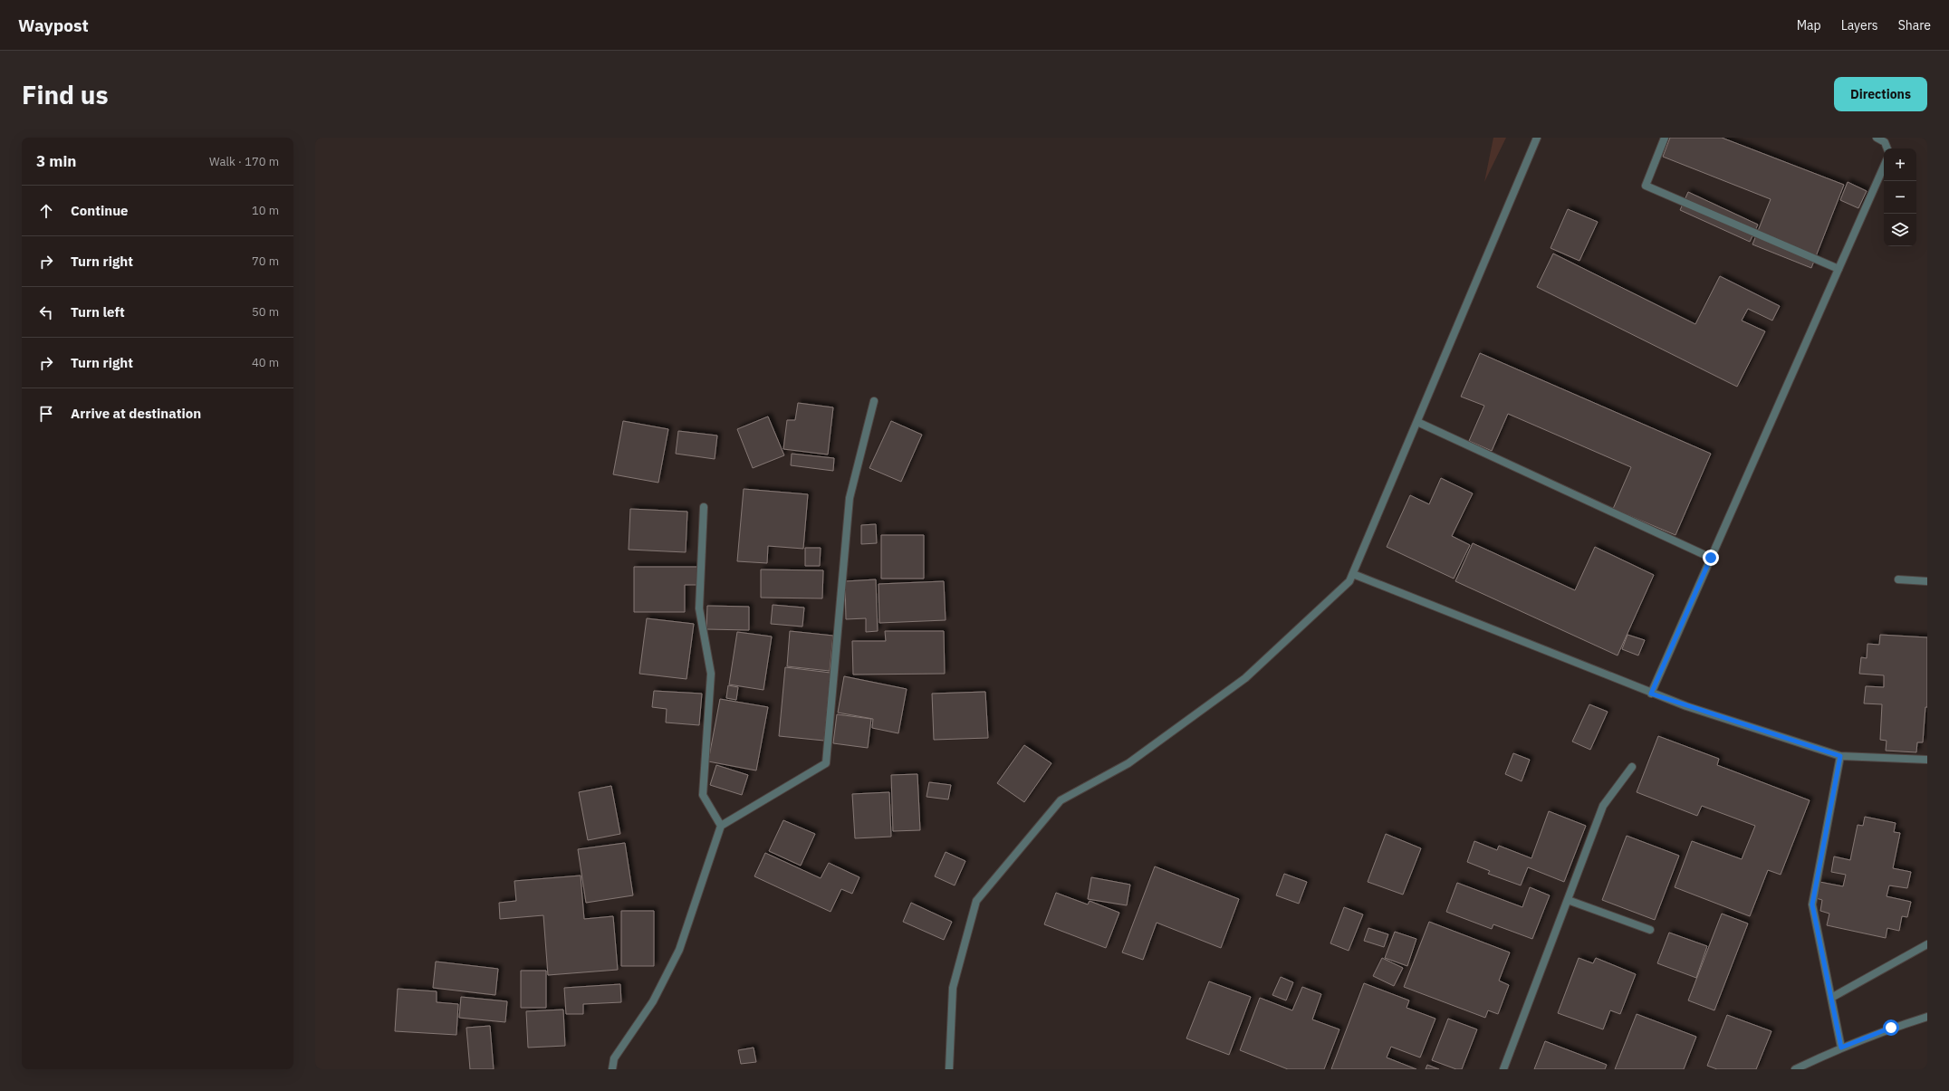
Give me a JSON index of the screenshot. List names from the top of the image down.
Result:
{
  "page": {
    "header": "Waypost",
    "nav": ["Map", "Layers", "Share"],
    "buttons": "Directions",
    "title": "Find us",
    "heading": ["3 min", "Walk · 170 m"],
    "map_buttons": ["+", "−"],
    "list": [
      ["Continue", "10 m"],
      ["Turn right", "70 m"],
      ["Turn left", "50 m"],
      ["Turn right", "40 m"],
      "Arrive at destination"
    ]
  }
}
